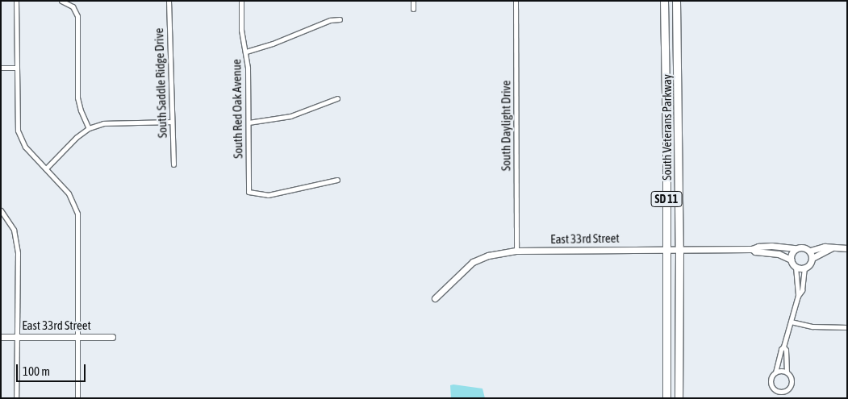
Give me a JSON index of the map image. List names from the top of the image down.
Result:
{
  "streets": {
    "highway": ["South Veterans Parkway", "SD 11"],
    "street": [
      "South Saddle Ridge Drive",
      "South Red Oak Avenue",
      "South Daylight Drive",
      "East 33rd Street"
    ]
  },
  "crossings": [
    ["South Daylight Drive", "East 33rd Street"],
    ["South Veterans Parkway", "East 33rd Street"]
  ],
  "scale_bar": "100 m"
}
